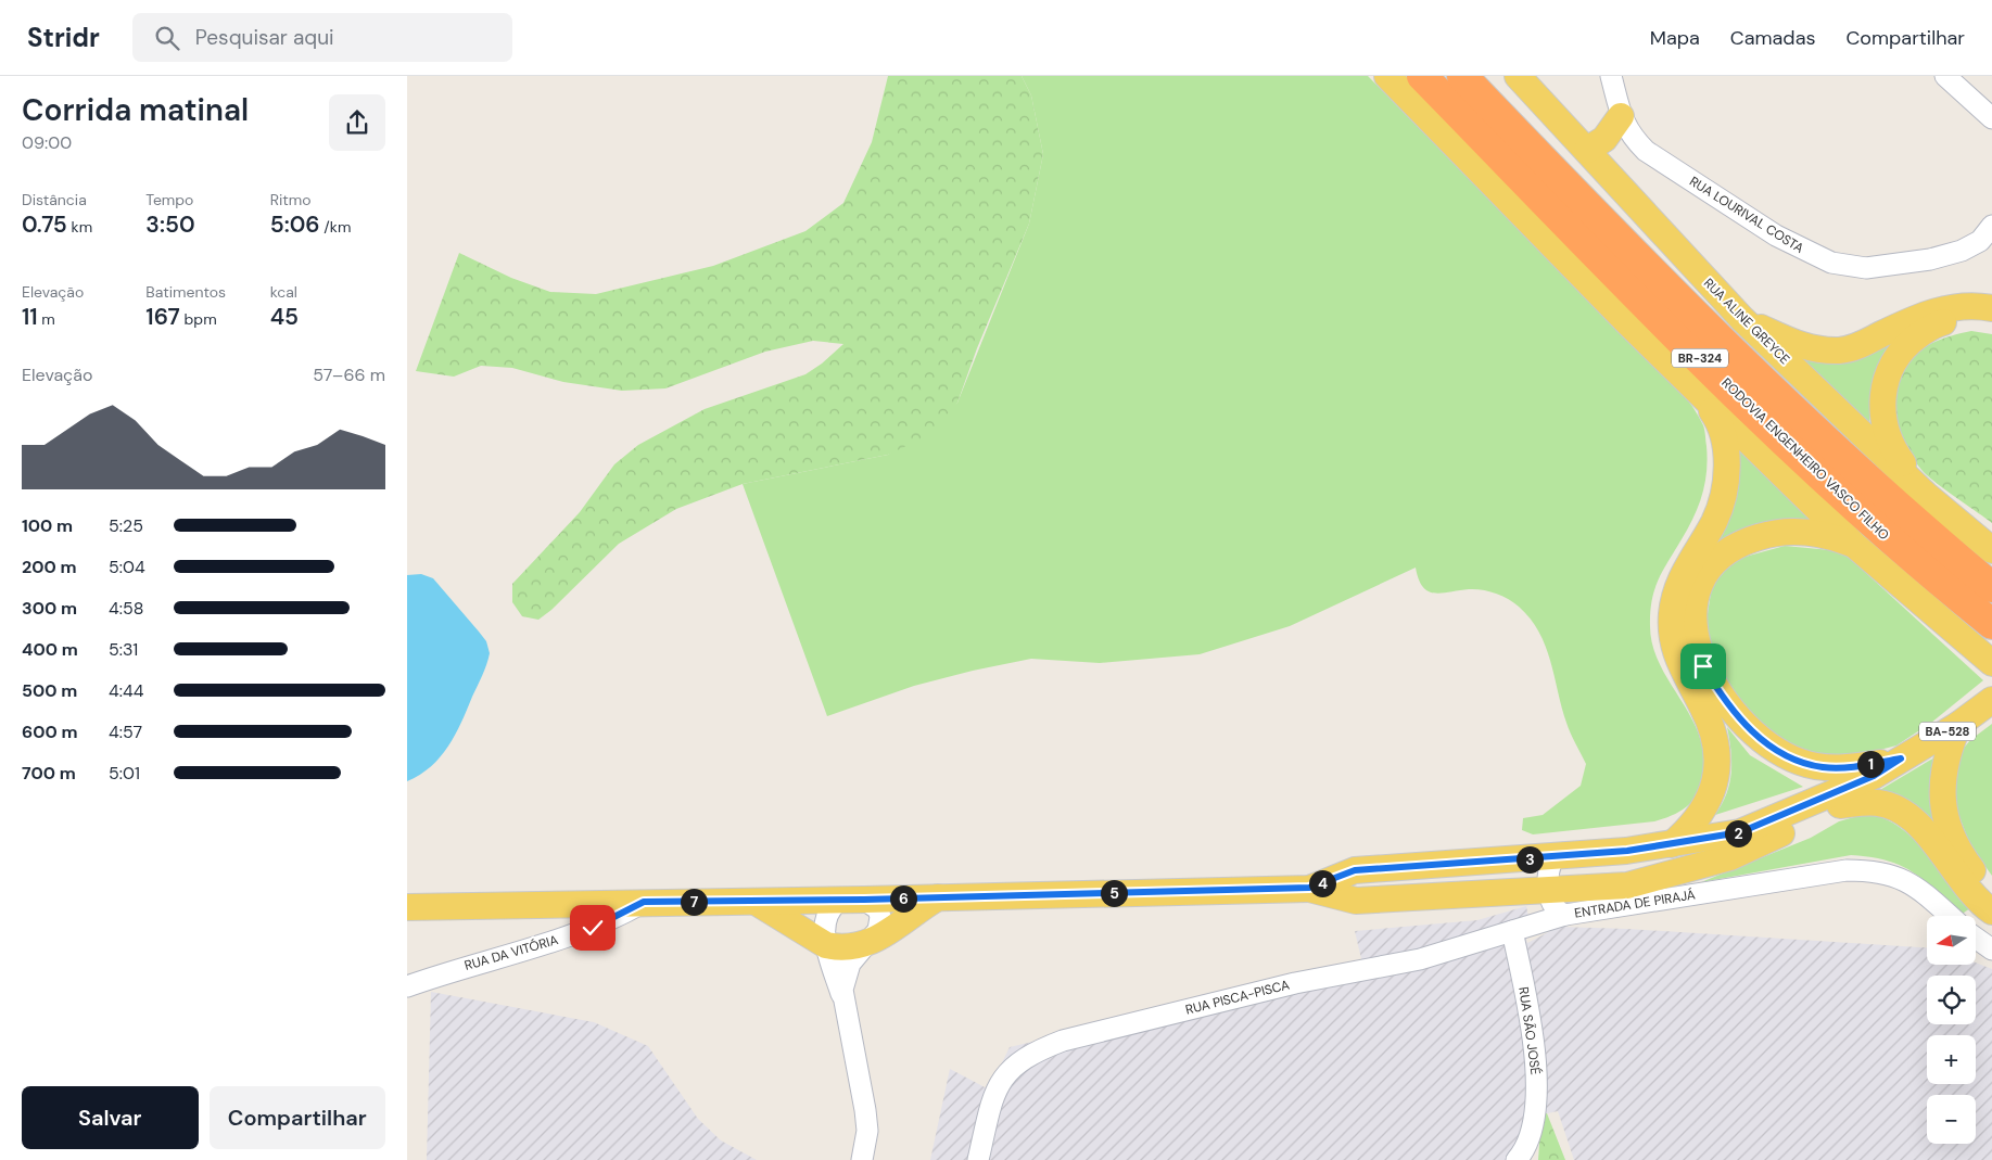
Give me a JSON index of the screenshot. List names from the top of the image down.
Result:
{
  "streets": {
    "highway": ["BR-324", "RODOVIA ENGENHEIRO VASCO FILHO"],
    "main road": ["RUA ALINE GREYCE", "BA-528"],
    "street": [
      "RUA LOURIVAL COSTA",
      "ENTRADA DE PIRAJÁ",
      "RUA DA VITÓRIA",
      "RUA PISCA-PISCA",
      "RUA SÃO JOSÉ"
    ]
  },
  "crossings": [
    ["BA-528", "RUA DA VITÓRIA"],
    ["ENTRADA DE PIRAJÁ", "RUA PISCA-PISCA"],
    ["RUA PISCA-PISCA", "RUA SÃO JOSÉ"]
  ],
  "north": "left",
  "page": {
    "header": "Stridr",
    "search": "Pesquisar aqui",
    "nav": ["Mapa", "Camadas", "Compartilhar"],
    "heading": ["Corrida matinal", "09:00"],
    "stats": [
      ["Distância", "0.75 km"],
      ["Tempo", "3:50"],
      ["Ritmo", "5:06 /km"],
      ["Elevação", "11 m"],
      ["Batimentos", "167 bpm"],
      ["kcal", "45"]
    ],
    "chart": ["Elevação", "57–66 m"],
    "list": [
      {
        "name": "100 m",
        "note": "5:25"
      },
      {
        "name": "200 m",
        "note": "5:04"
      },
      {
        "name": "300 m",
        "note": "4:58"
      },
      {
        "name": "400 m",
        "note": "5:31"
      },
      {
        "name": "500 m",
        "note": "4:44"
      },
      {
        "name": "600 m",
        "note": "4:57"
      },
      {
        "name": "700 m",
        "note": "5:01"
      }
    ],
    "pins": [
      "1",
      "2",
      "3",
      "4",
      "5",
      "6",
      "7"
    ],
    "map_buttons": ["+", "−"],
    "buttons": ["Salvar", "Compartilhar"]
  }
}
